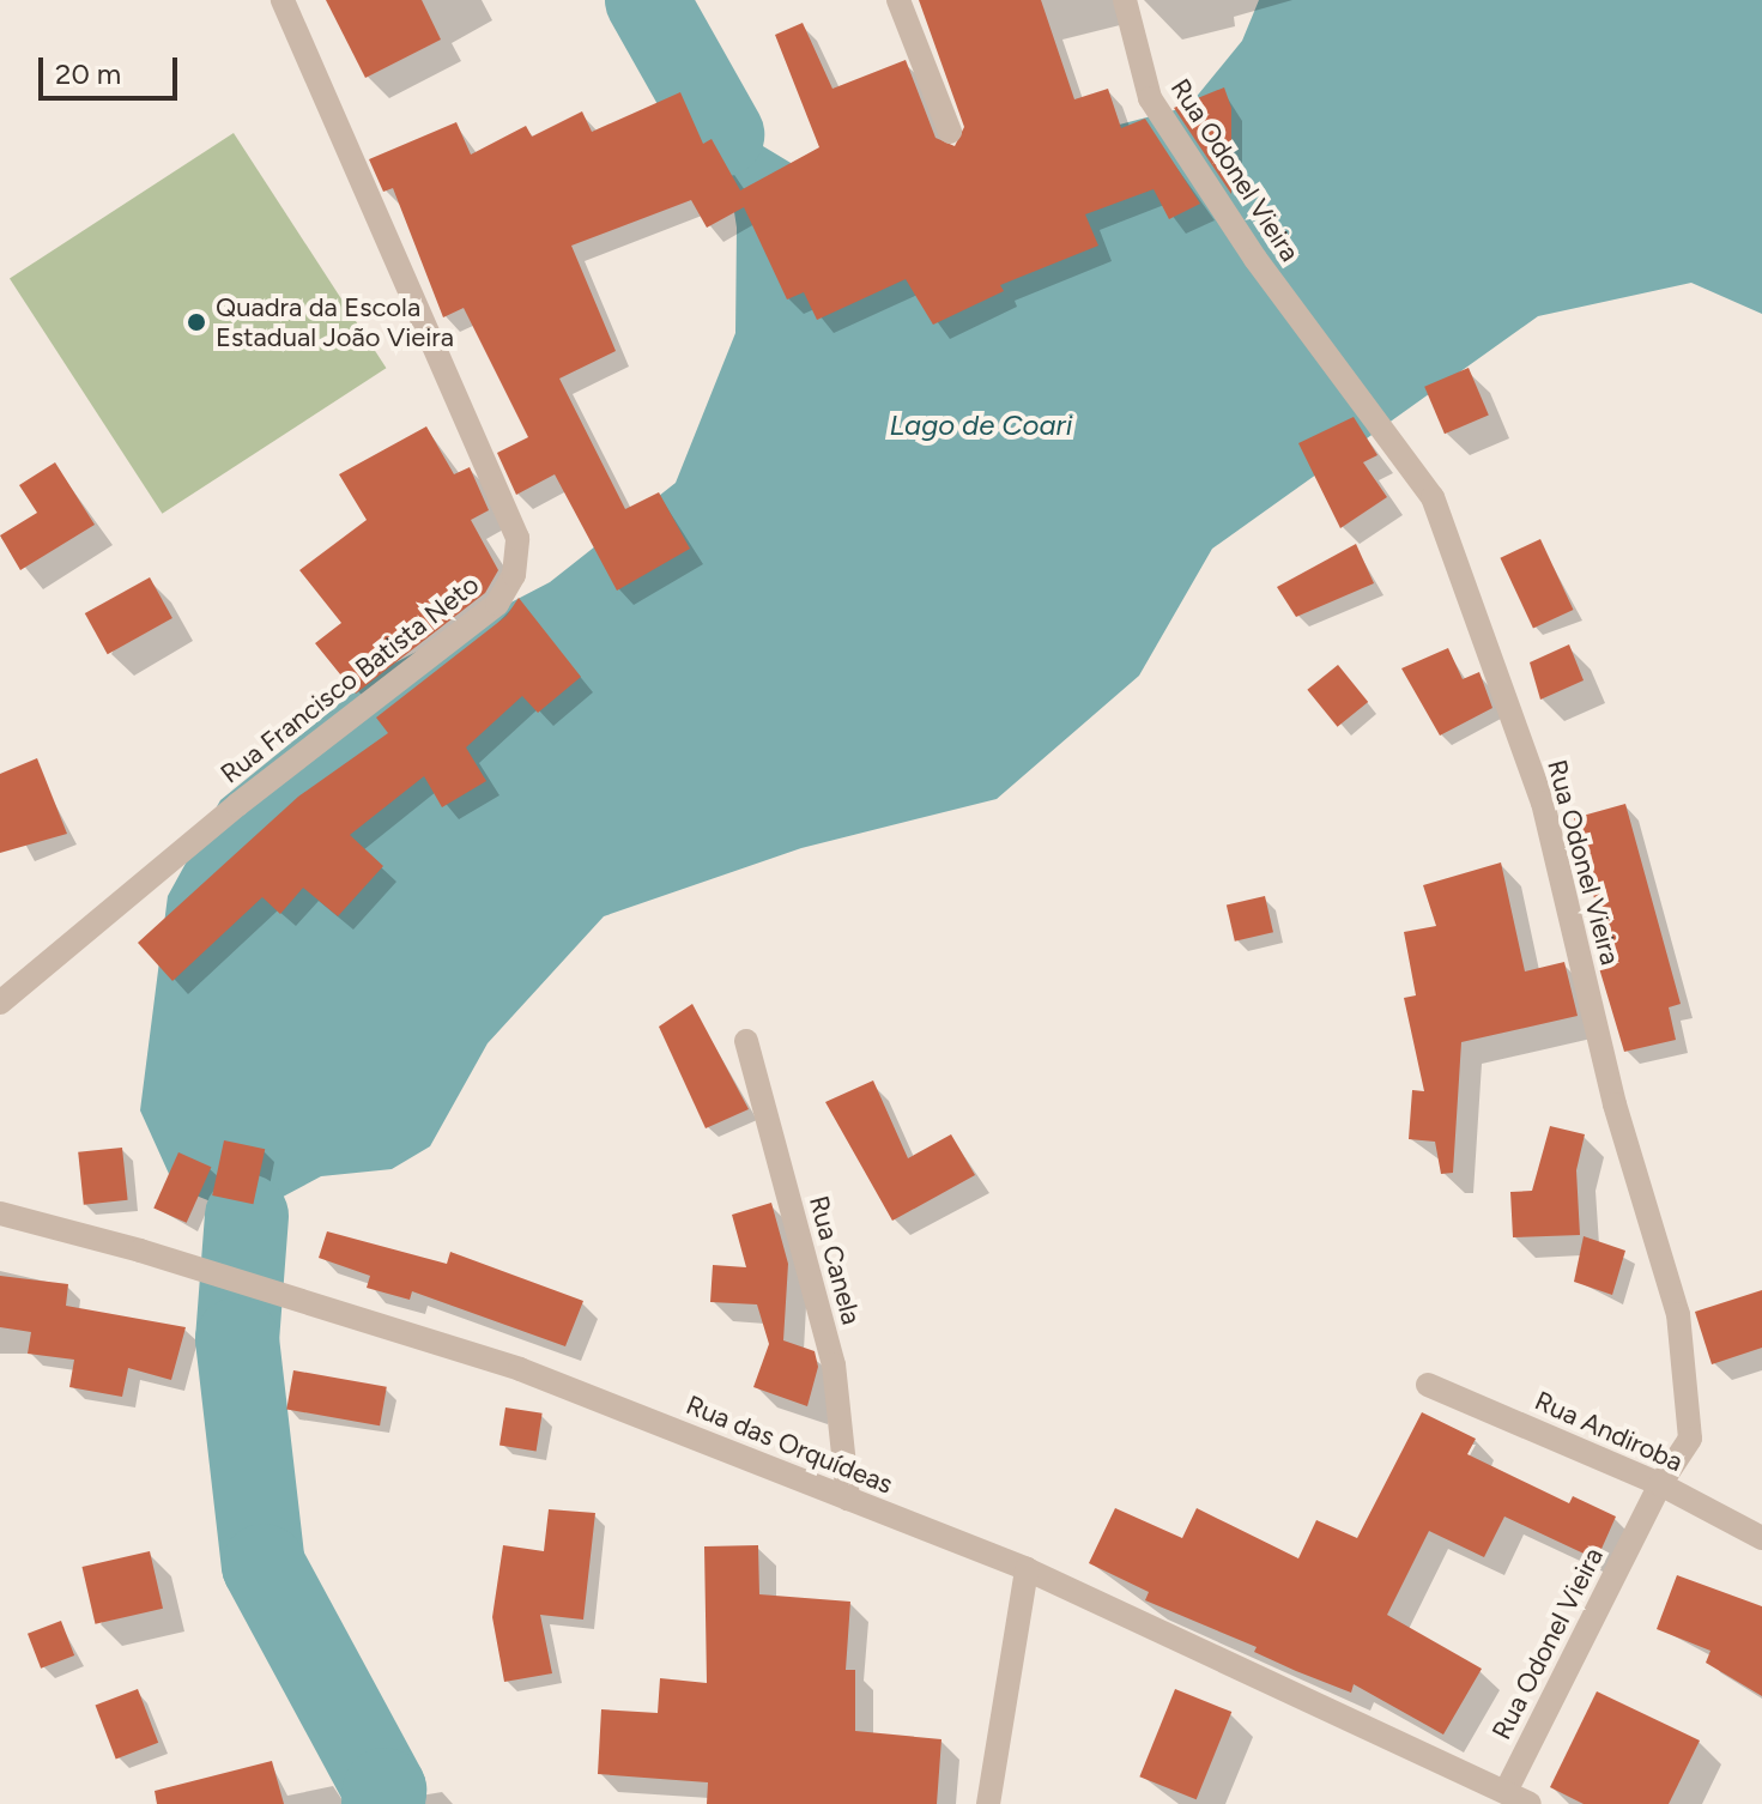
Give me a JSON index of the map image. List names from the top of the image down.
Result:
{
  "streets": {
    "street": [
      "Rua Odonel Vieira",
      "Rua Francisco Batista Neto",
      "Rua Canela",
      "Rua Andiroba",
      "Rua das Orquídeas"
    ]
  },
  "crossings": [
    ["Rua Odonel Vieira", "Rua Andiroba"],
    ["Rua Odonel Vieira", "Rua das Orquídeas"],
    ["Rua Canela", "Rua das Orquídeas"]
  ],
  "water": ["Lago de Coari"],
  "places": ["Quadra da Escola Estadual João Vieira"],
  "scale_bar": "20 m"
}
